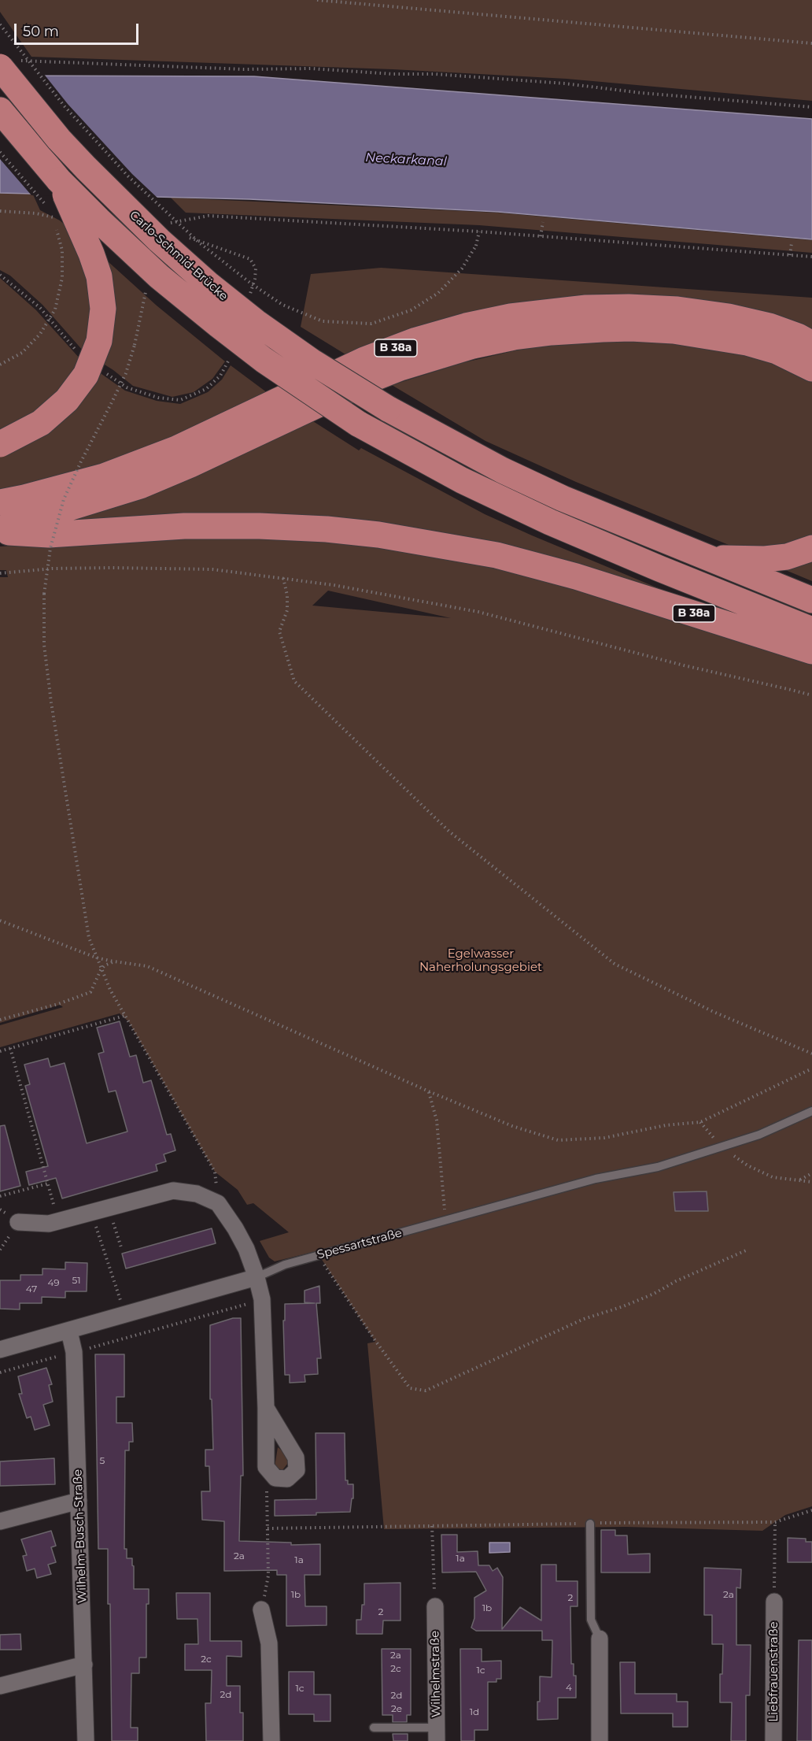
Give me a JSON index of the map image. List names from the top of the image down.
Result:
{
  "streets": {
    "highway": ["Carlo-Schmid-Brücke", "B 38a"],
    "street": [
      "Spessartstraße",
      "Wilhelm-Busch-Straße",
      "Liebfrauenstraße",
      "Wilhelmstraße"
    ]
  },
  "crossings": [
    ["Spessartstraße", "Wilhelm-Busch-Straße"]
  ],
  "water": ["Neckarkanal"],
  "parks": ["Egelwasser Naherholungsgebiet"],
  "house_numbers": [
    "51",
    "49",
    "47",
    "5",
    "2a",
    "1a",
    "1a",
    "1b",
    "2a",
    "2",
    "1b",
    "2",
    "2a",
    "2c",
    "2c",
    "1c",
    "4",
    "1c",
    "2d",
    "2d",
    "2e",
    "1d"
  ],
  "scale_bar": "50 m"
}
